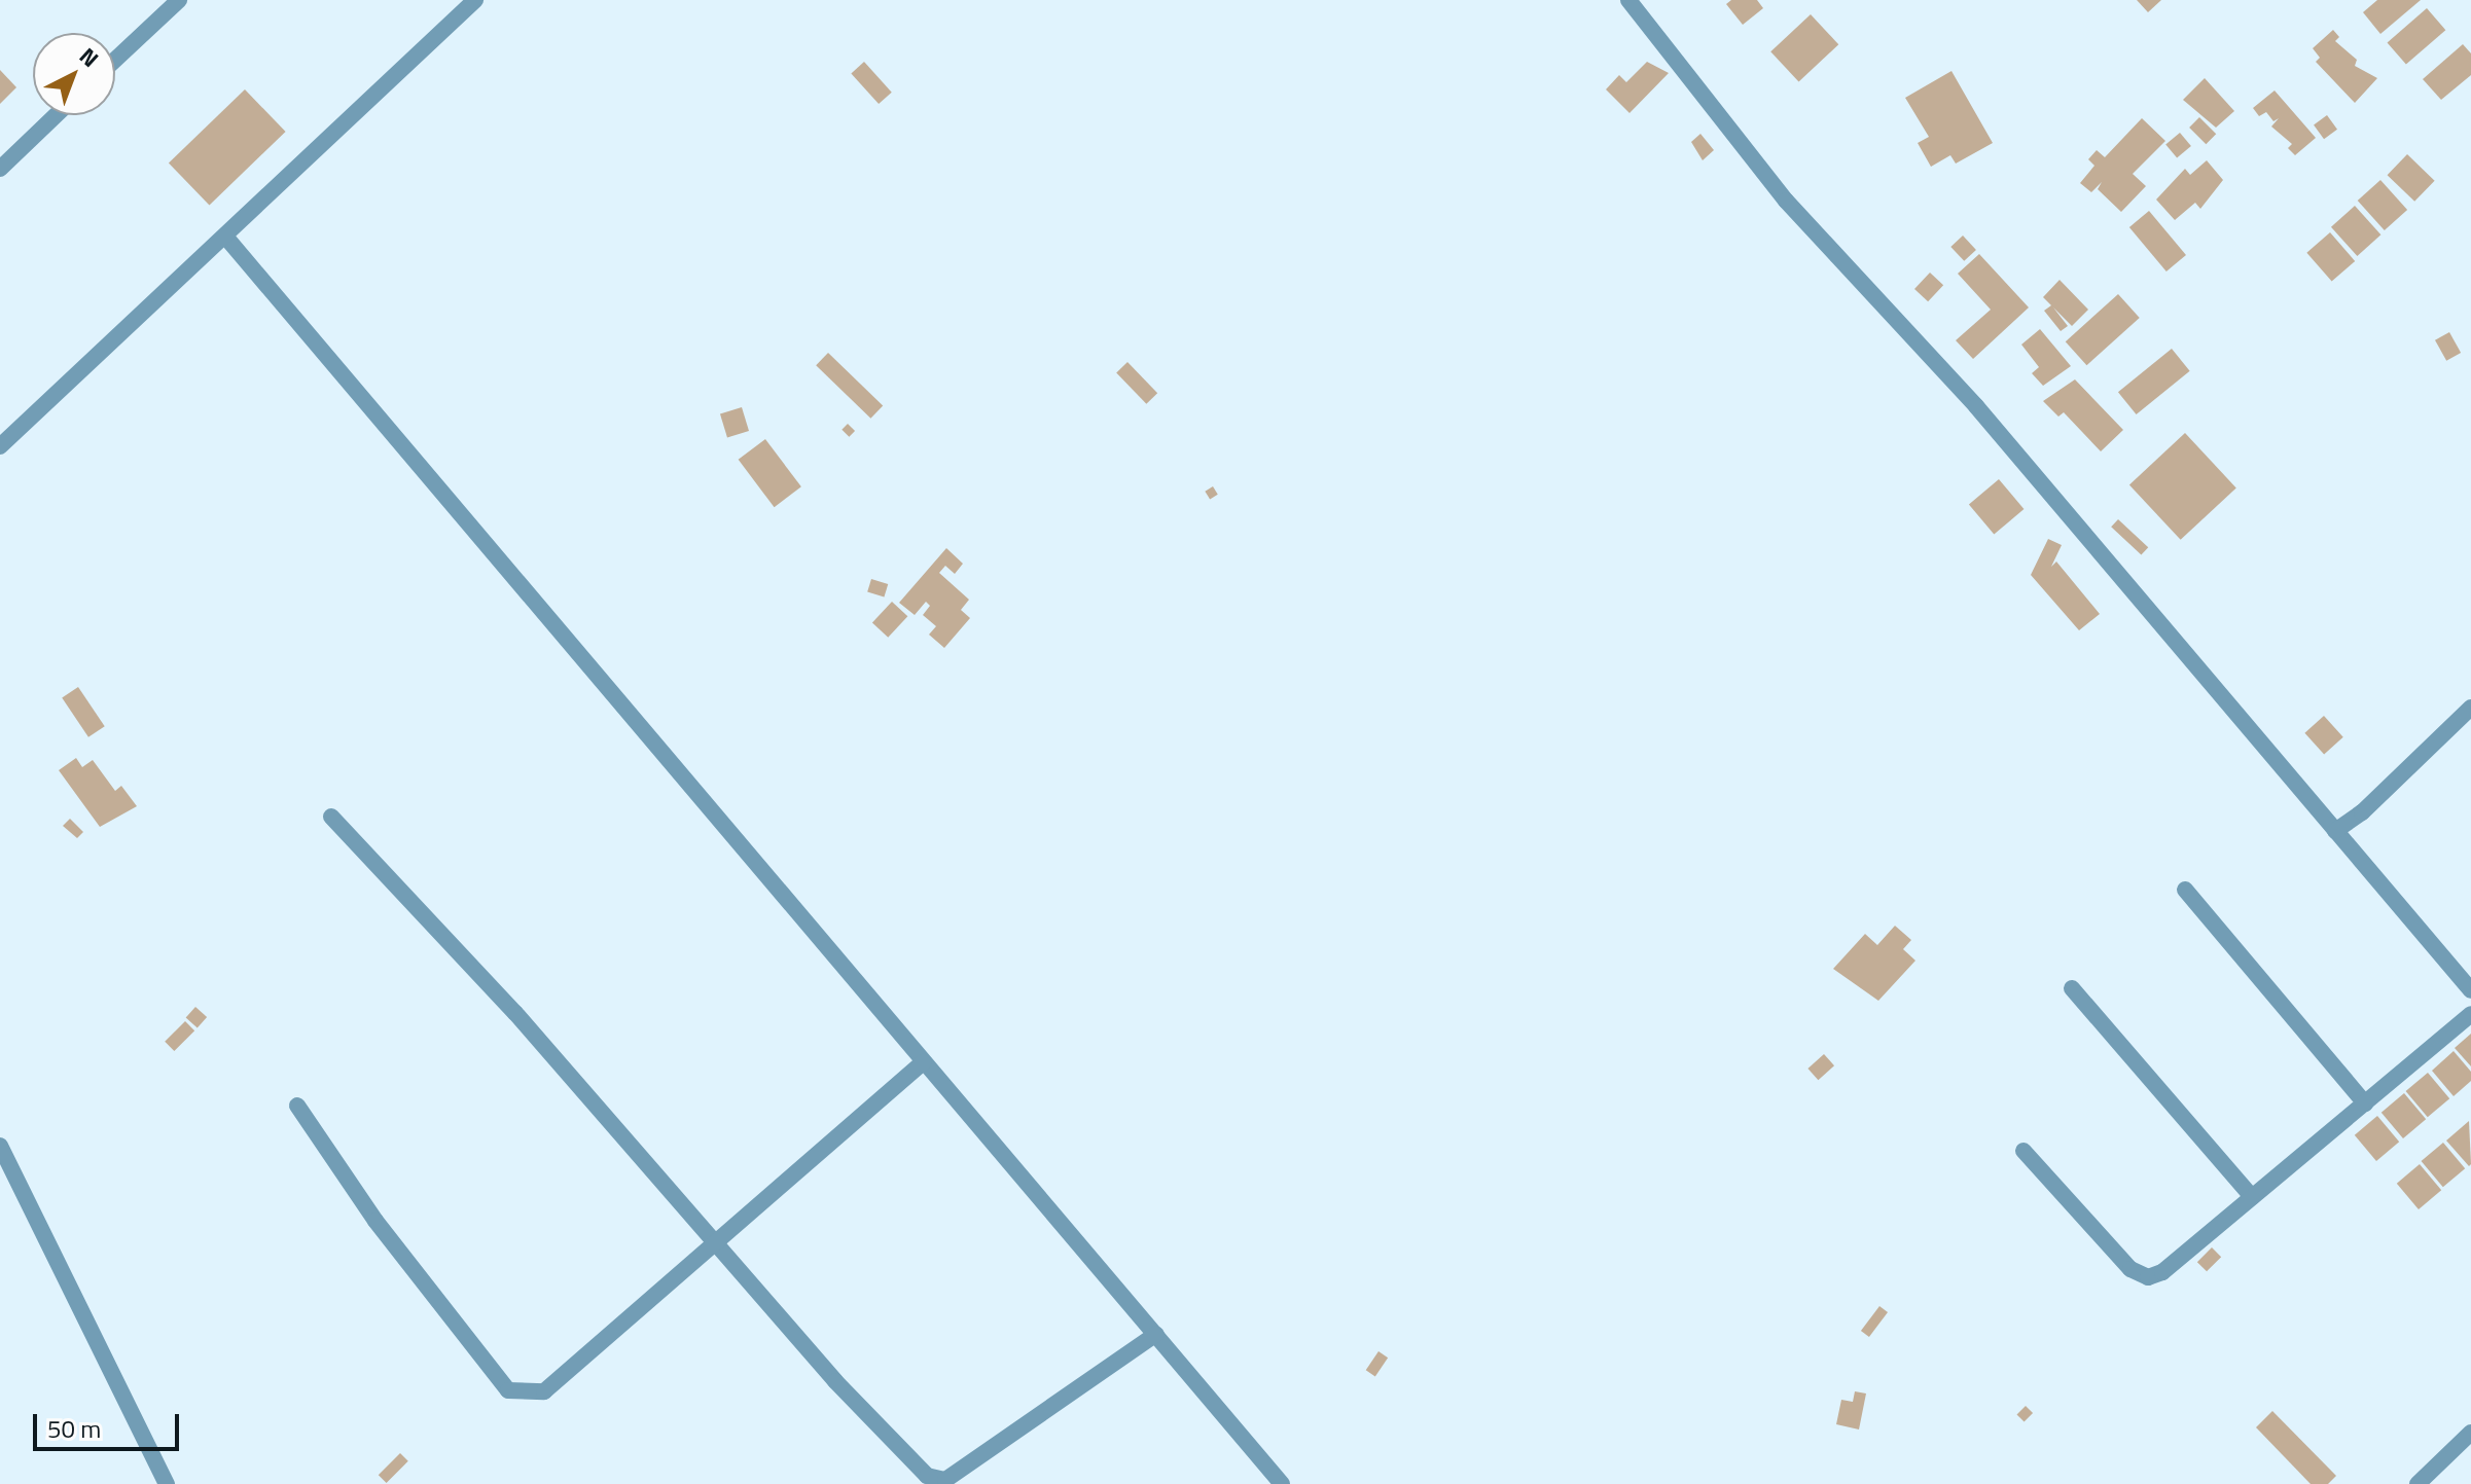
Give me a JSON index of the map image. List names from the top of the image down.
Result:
{
  "scale_bar": "50 m",
  "north": "top right"
}
